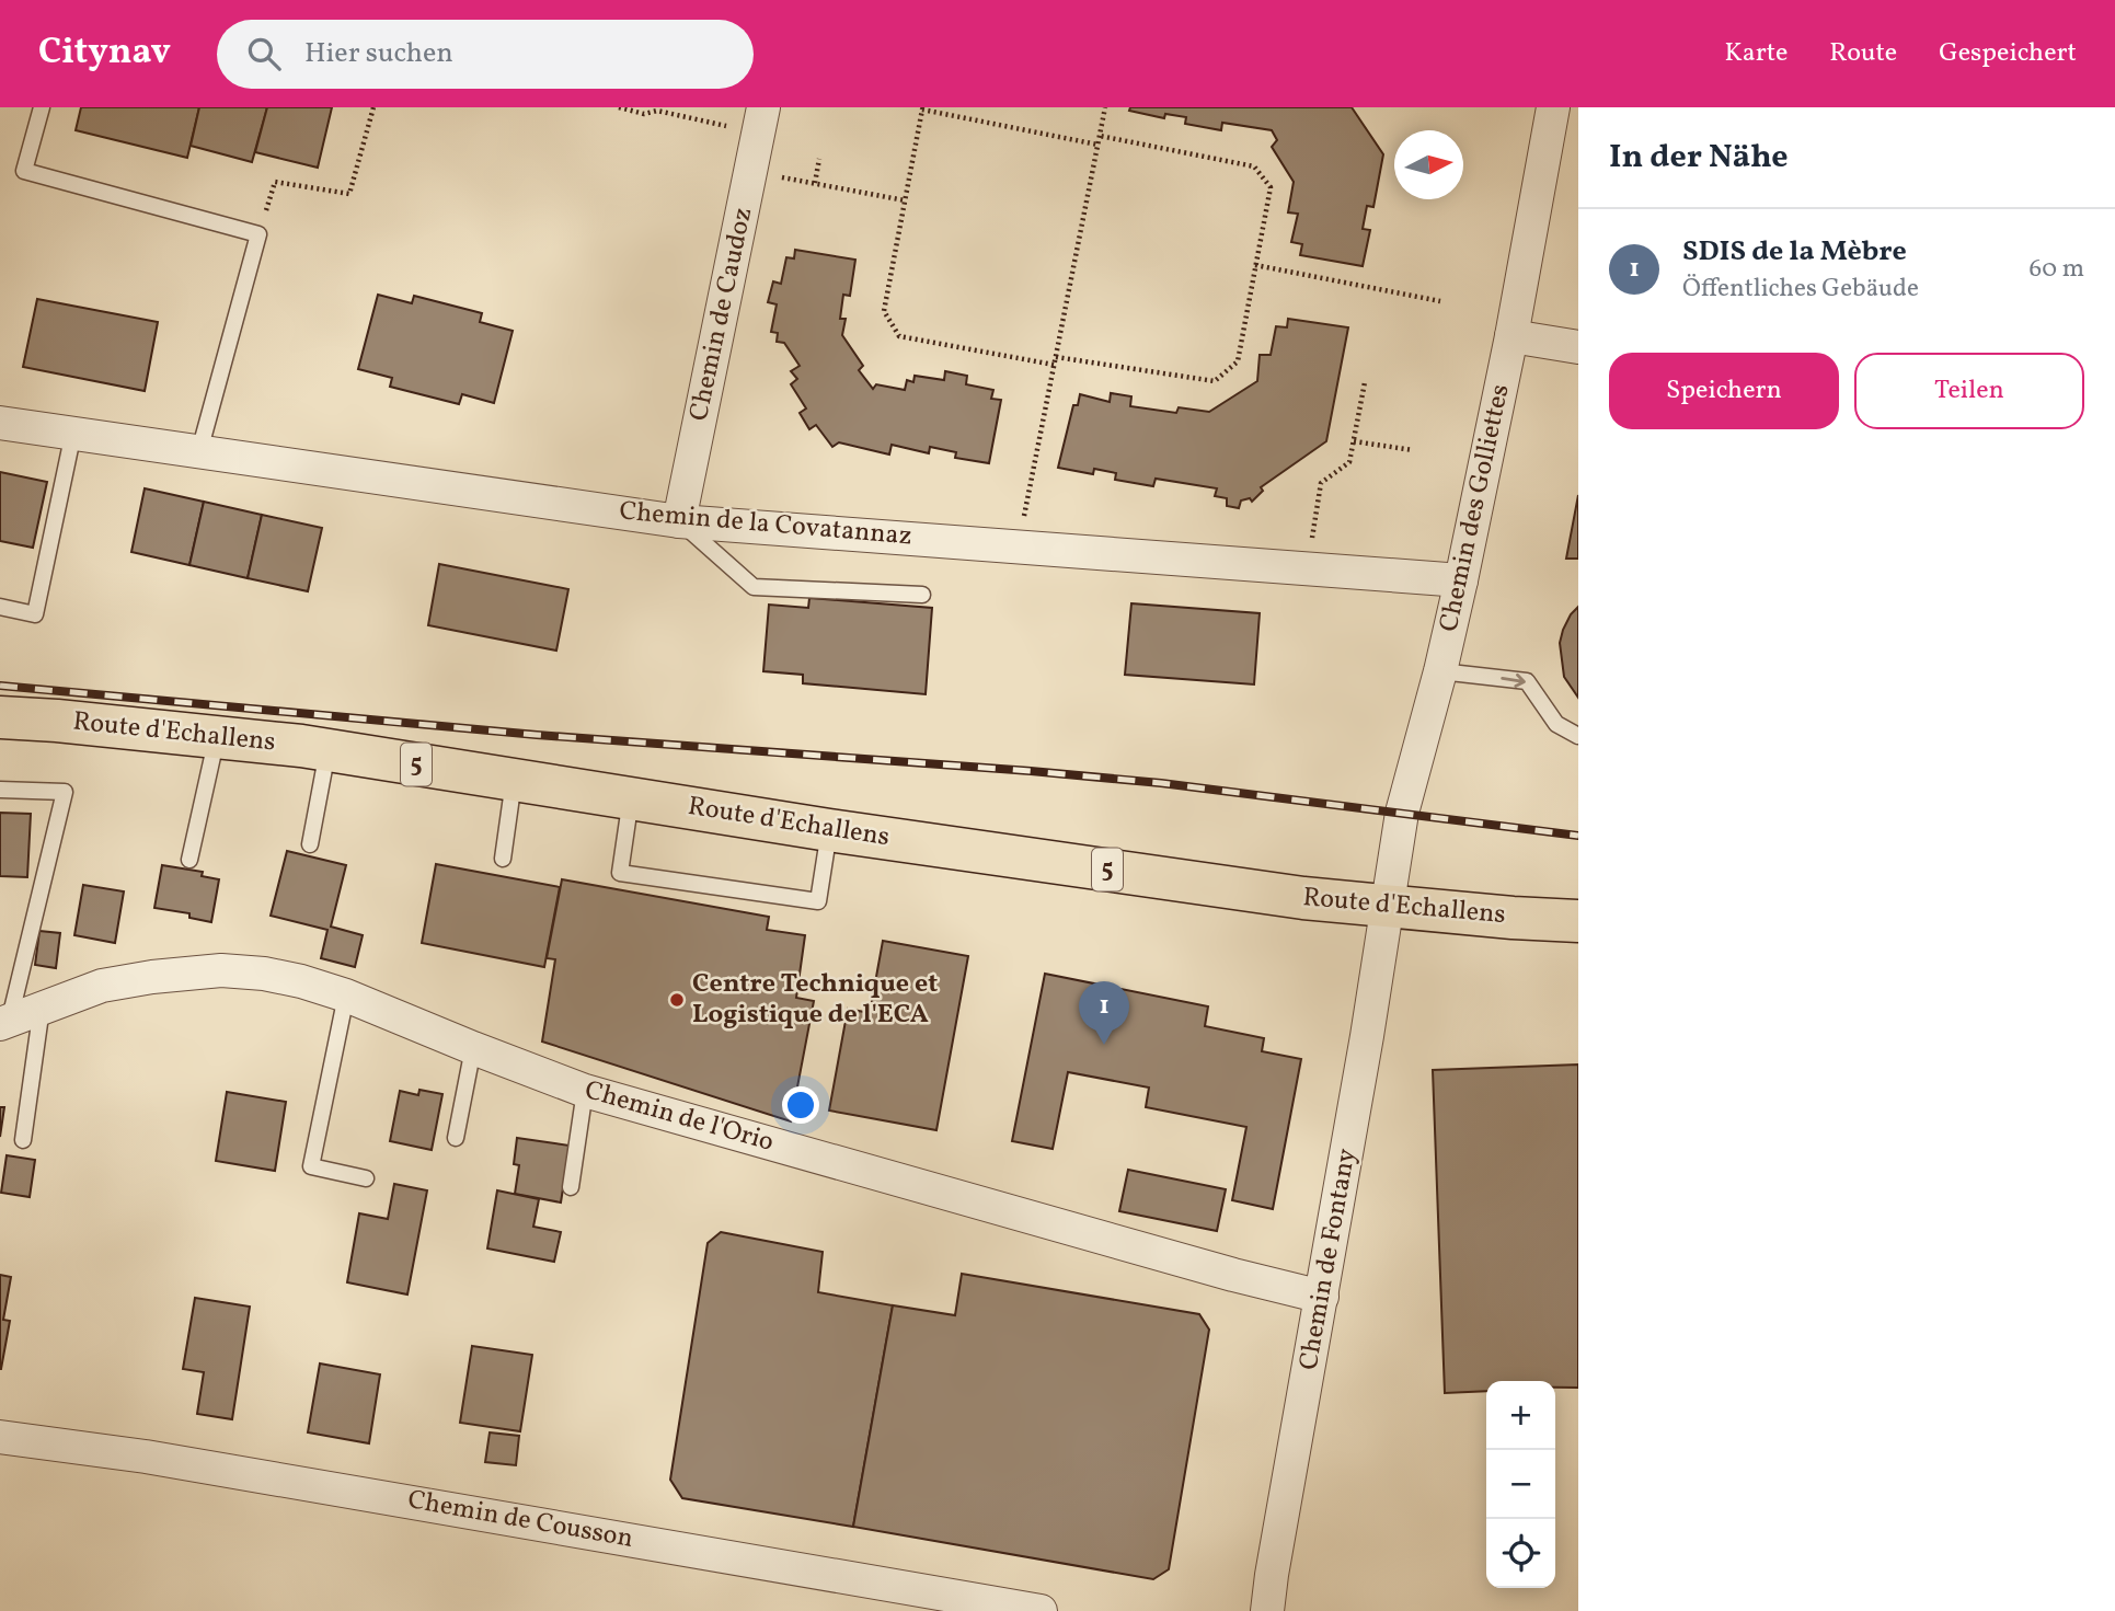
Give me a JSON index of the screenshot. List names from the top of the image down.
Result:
{
  "streets": {
    "main road": ["Route d'Echallens", "5"],
    "street": [
      "Chemin de Caudoz",
      "Chemin des Golliettes",
      "Chemin de la Covatannaz",
      "Chemin de l'Orio",
      "Chemin de Fontany",
      "Chemin de Cousson"
    ]
  },
  "crossings": [
    ["Chemin de Caudoz", "Chemin de la Covatannaz"],
    ["Chemin des Golliettes", "Chemin de la Covatannaz"],
    ["Chemin des Golliettes", "Route d'Echallens"],
    ["Chemin des Golliettes", "Chemin de Fontany"],
    ["Route d'Echallens", "Chemin de Fontany"],
    ["Chemin de l'Orio", "Chemin de Fontany"]
  ],
  "places": ["Centre Technique et Logistique de l'ECA"],
  "north": "right",
  "page": {
    "header": "Citynav",
    "search": "Hier suchen",
    "nav": ["Karte", "Route", "Gespeichert"],
    "heading": "In der Nähe",
    "list": [
      {
        "mark": "1",
        "name": "SDIS de la Mèbre",
        "note": "Öffentliches Gebäude",
        "value": "60 m"
      }
    ],
    "buttons": ["Speichern", "Teilen"],
    "pins": "1",
    "map_buttons": ["+", "−"]
  }
}
